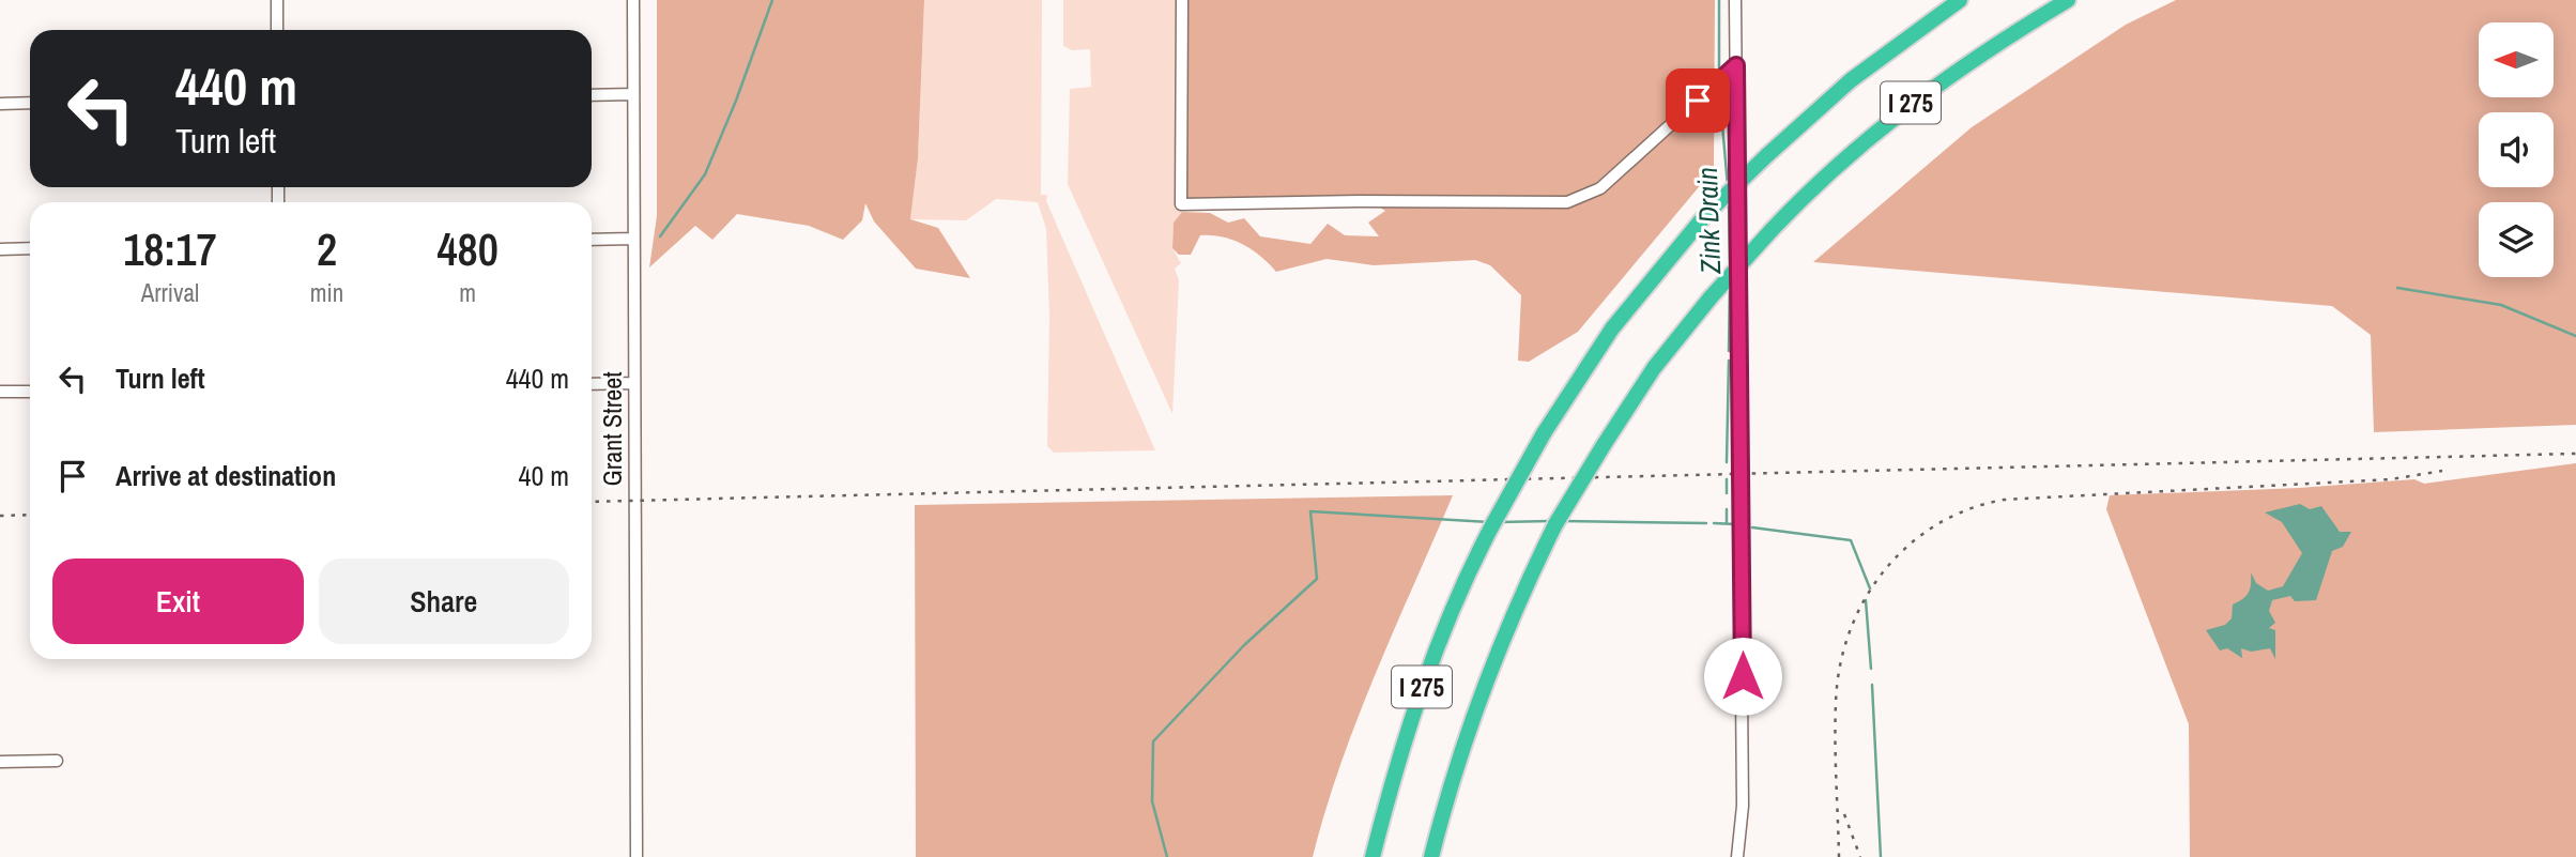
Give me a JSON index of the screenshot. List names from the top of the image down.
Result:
{
  "streets": {
    "highway": ["I 275"],
    "street": ["Grant Street"]
  },
  "water": ["Zink Drain"],
  "north": "left",
  "page": {
    "turn": ["440 m", "Turn left"],
    "eta": [
      "18:17",
      "Arrival",
      "2",
      "min",
      "480",
      "m"
    ],
    "list": [
      {
        "name": "Turn left",
        "value": "440 m"
      },
      {
        "name": "Arrive at destination",
        "value": "40 m"
      }
    ],
    "buttons": ["Exit", "Share"]
  }
}
